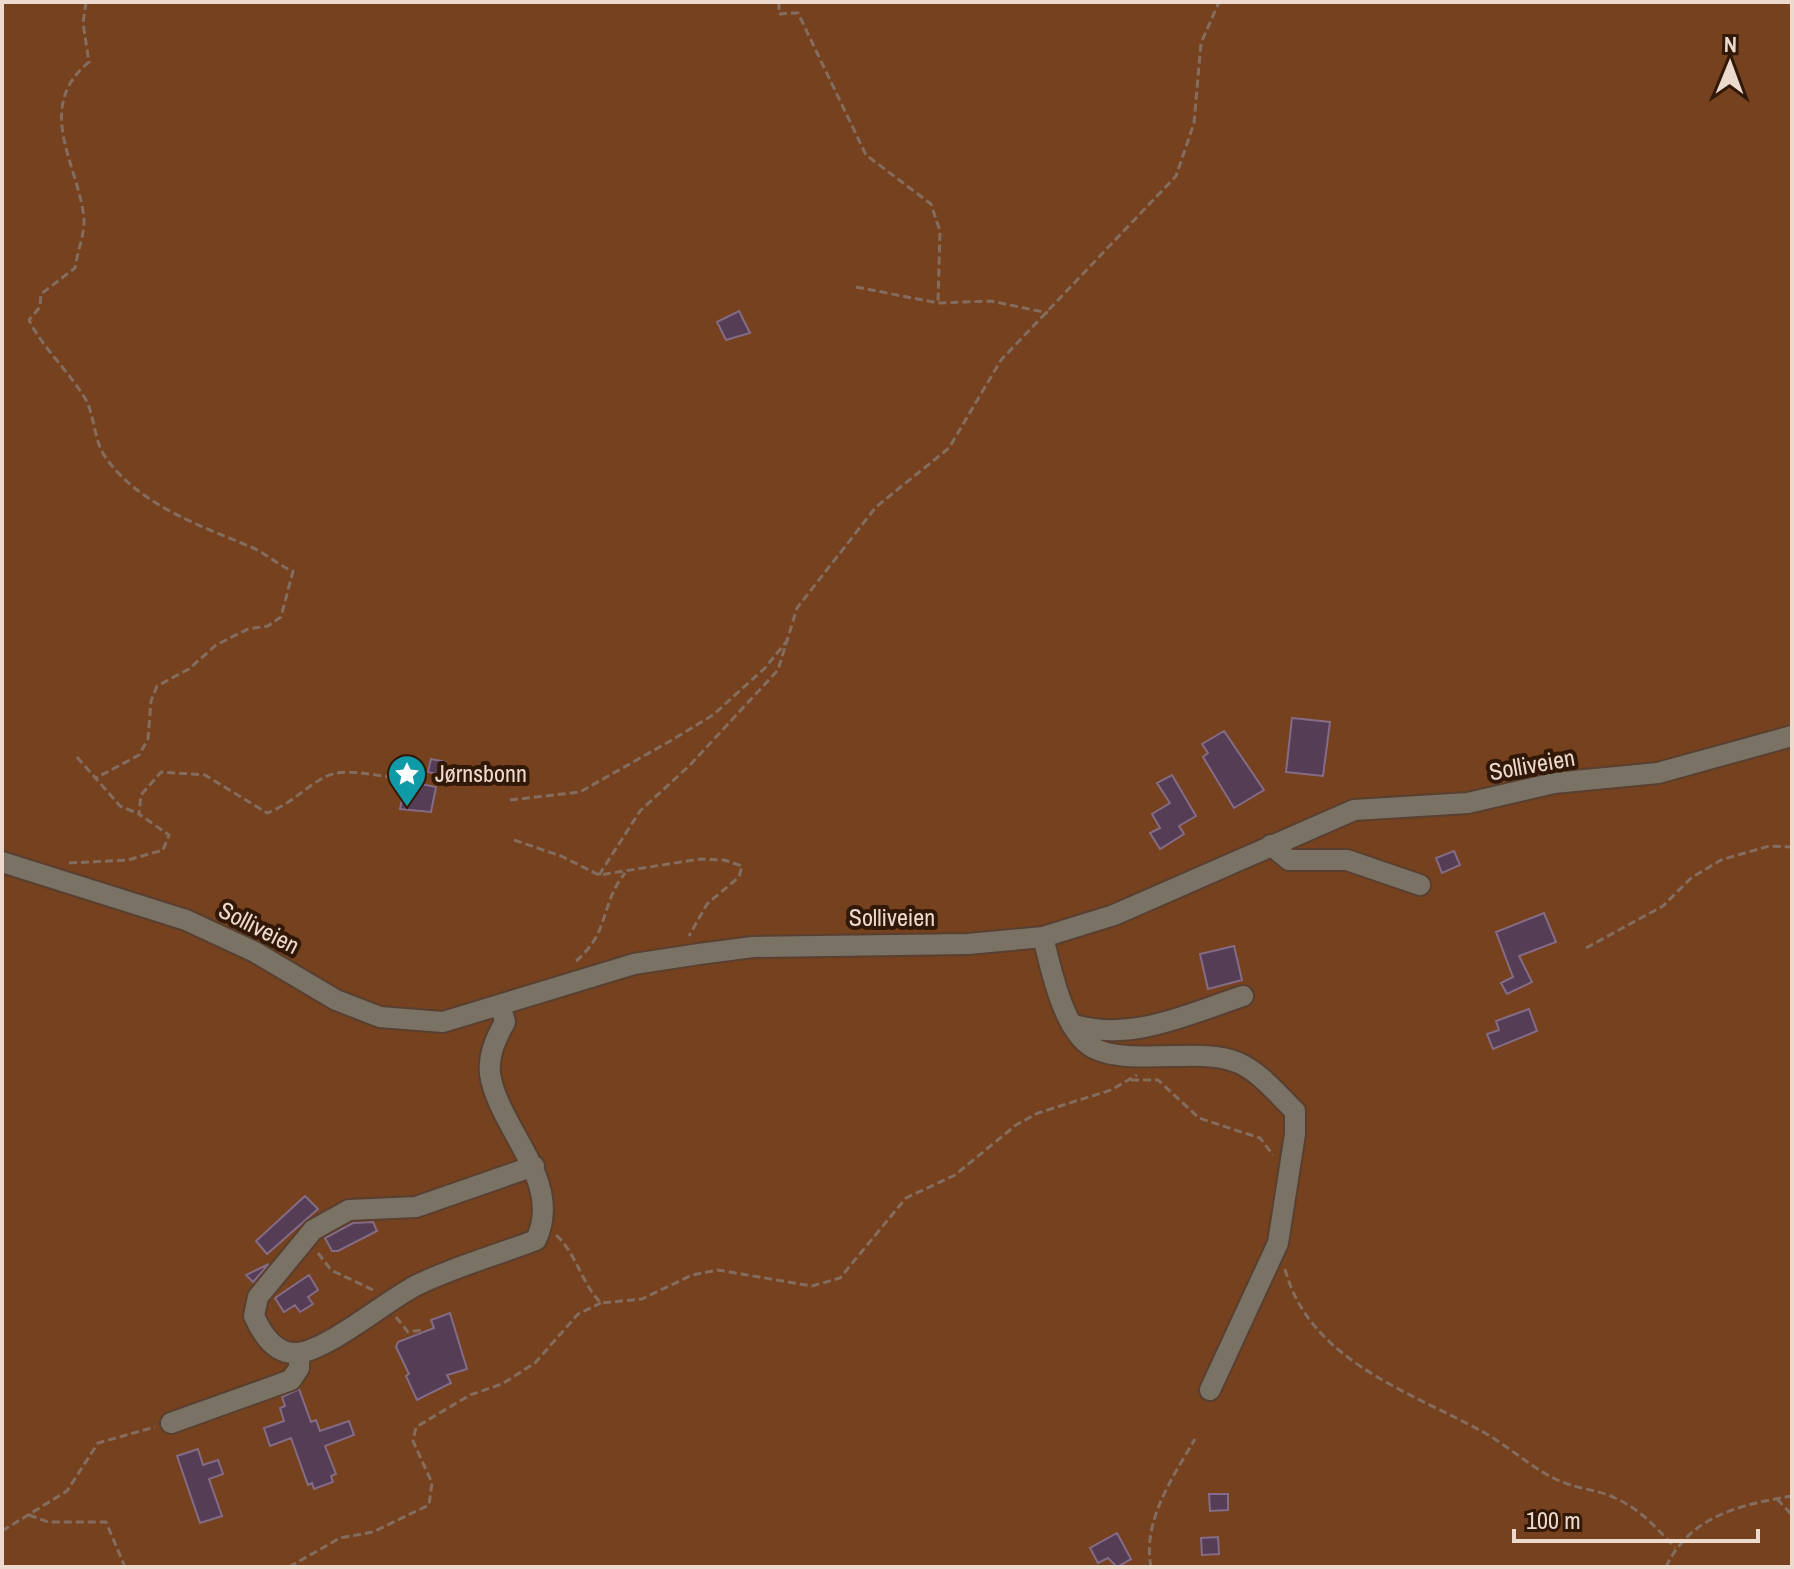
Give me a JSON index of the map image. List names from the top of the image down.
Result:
{
  "streets": {
    "street": ["Solliveien"]
  },
  "places": {
    "place": ["Jørnsbonn"]
  },
  "scale_bar": "100 m",
  "north": "top"
}
